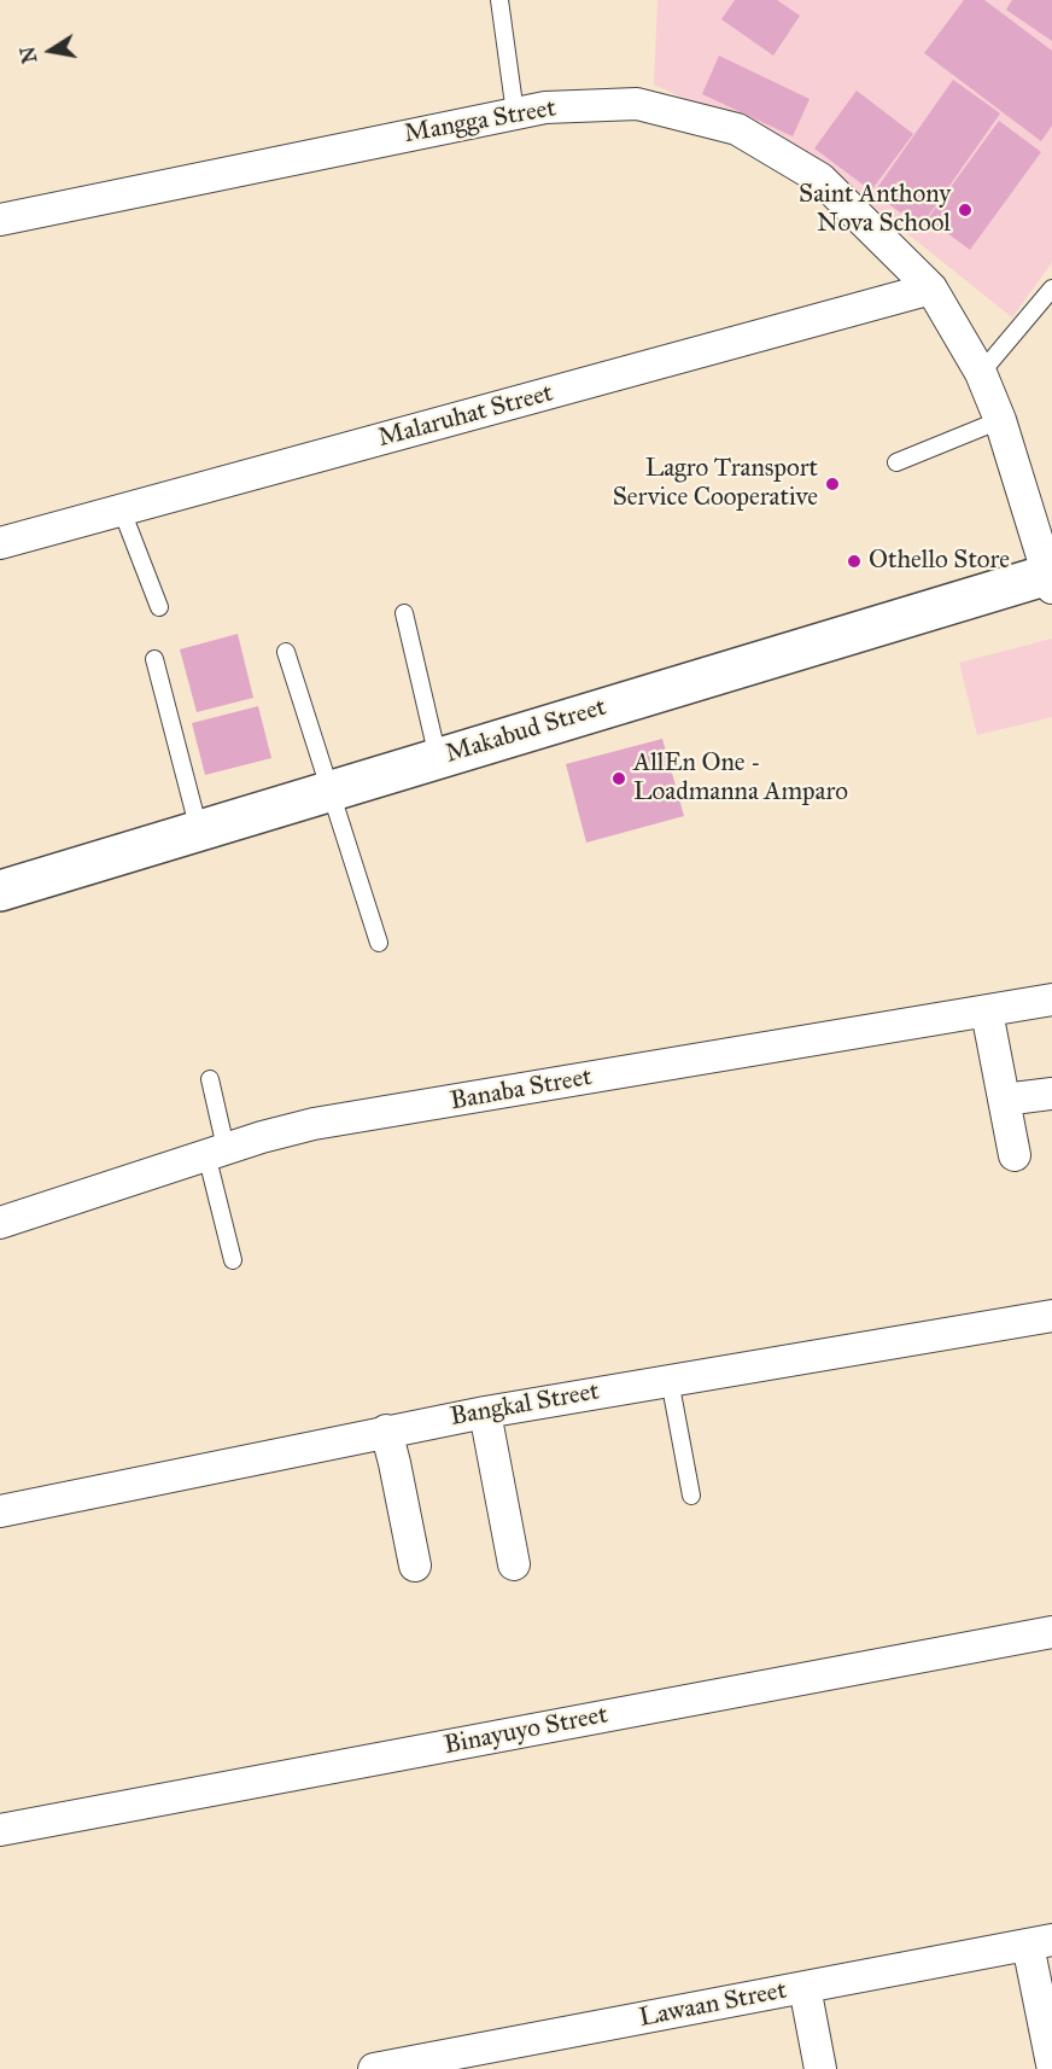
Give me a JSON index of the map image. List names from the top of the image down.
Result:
{
  "streets": {
    "street": [
      "Mangga Street",
      "Malaruhat Street",
      "Makabud Street",
      "Banaba Street",
      "Bangkal Street",
      "Binayuyo Street",
      "Lawaan Street"
    ]
  },
  "crossings": [
    ["Mangga Street", "Malaruhat Street"],
    ["Mangga Street", "Makabud Street"]
  ],
  "places": [
    "Saint Anthony Nova School",
    "Lagro Transport Service Cooperative",
    "Othello Store",
    "AllEn One - Loadmanna Amparo"
  ],
  "north": "left"
}
